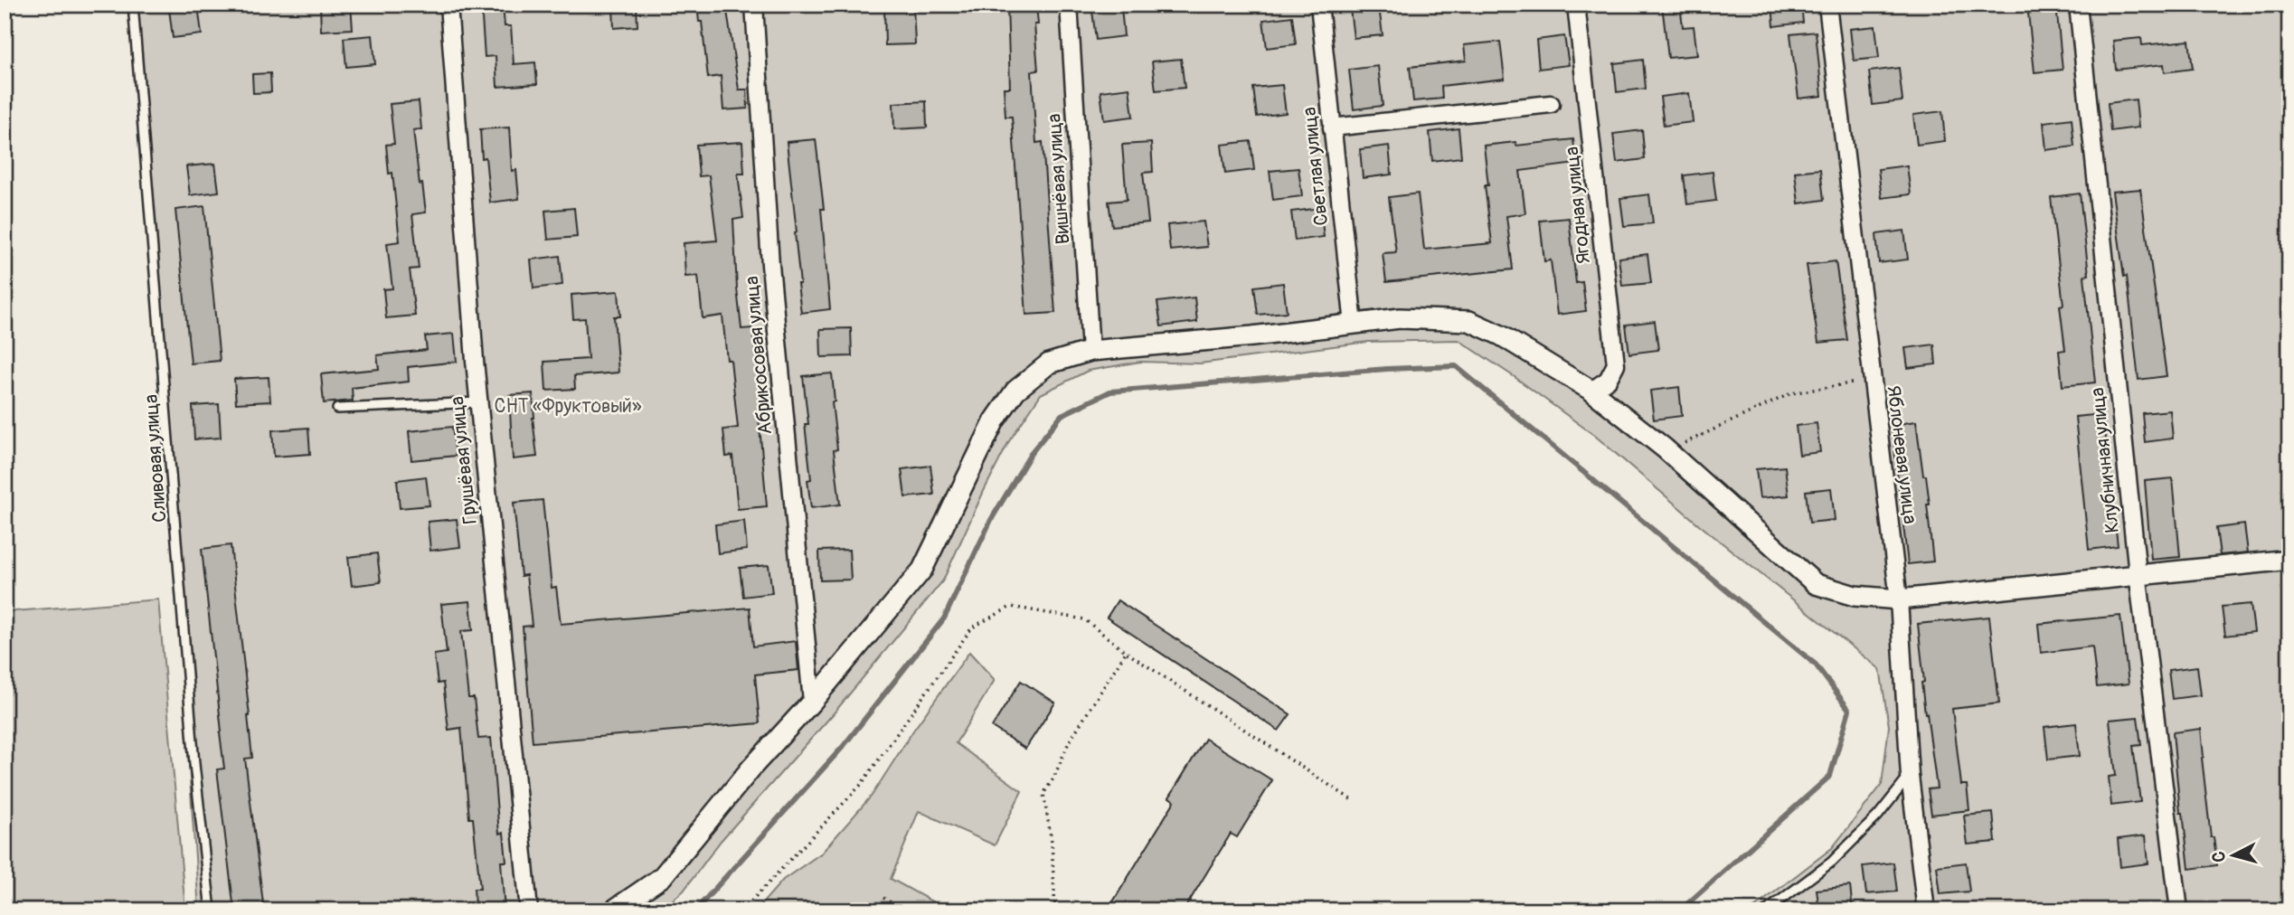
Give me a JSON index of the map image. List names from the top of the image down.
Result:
{
  "streets": {
    "street": [
      "Светлая улица",
      "Вишнёвая улица",
      "Ягодная улица",
      "Абрикосовая улица",
      "Яблоневая улица",
      "Грушёвая улица",
      "Клубничная улица"
    ],
    "lane": ["Сливовая улица"]
  },
  "parks": ["СНТ «Фруктовый»"],
  "north": "left"
}
